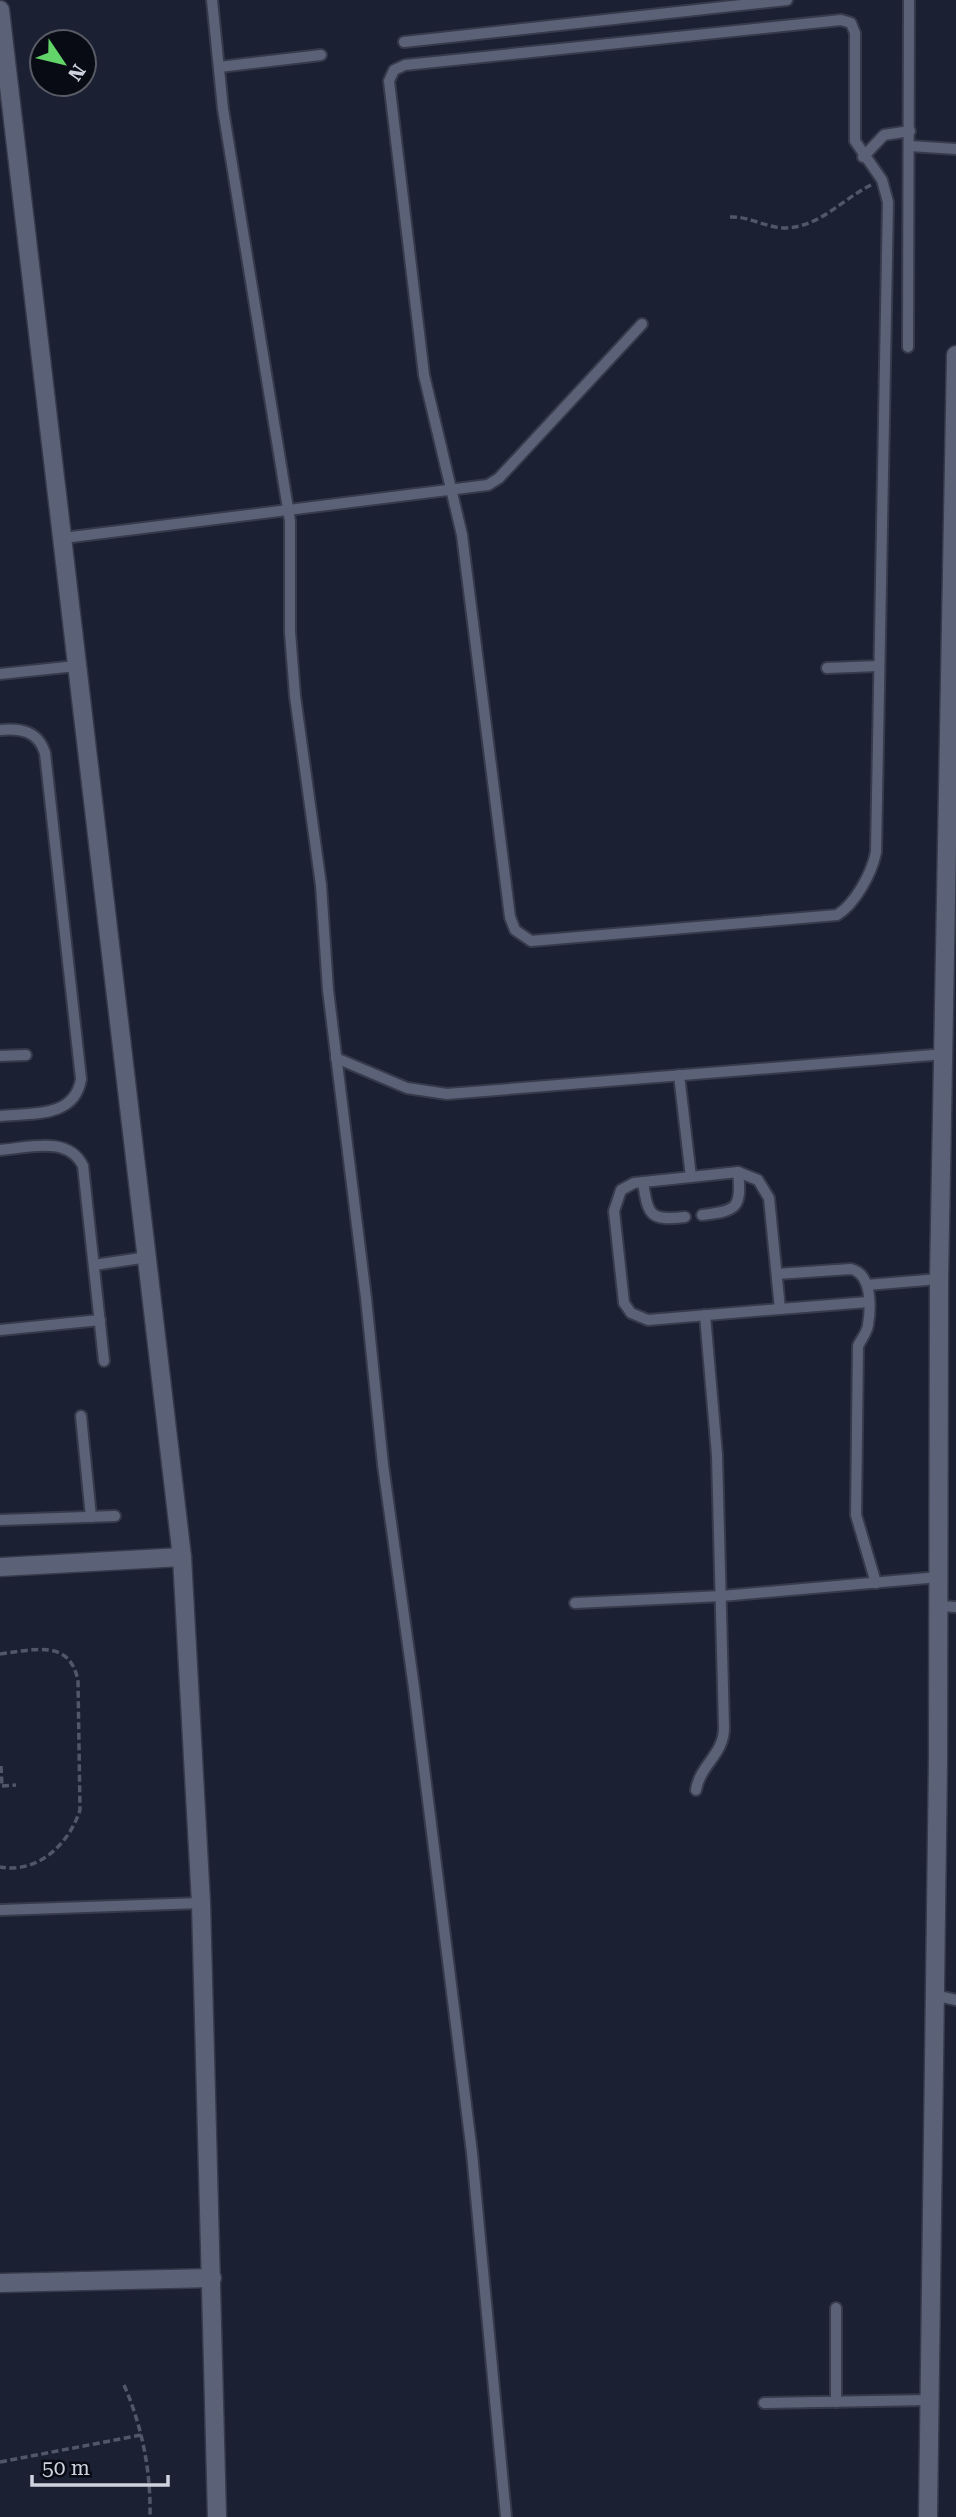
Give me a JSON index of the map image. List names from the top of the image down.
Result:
{
  "scale_bar": "50 m",
  "north": "bottom right"
}
